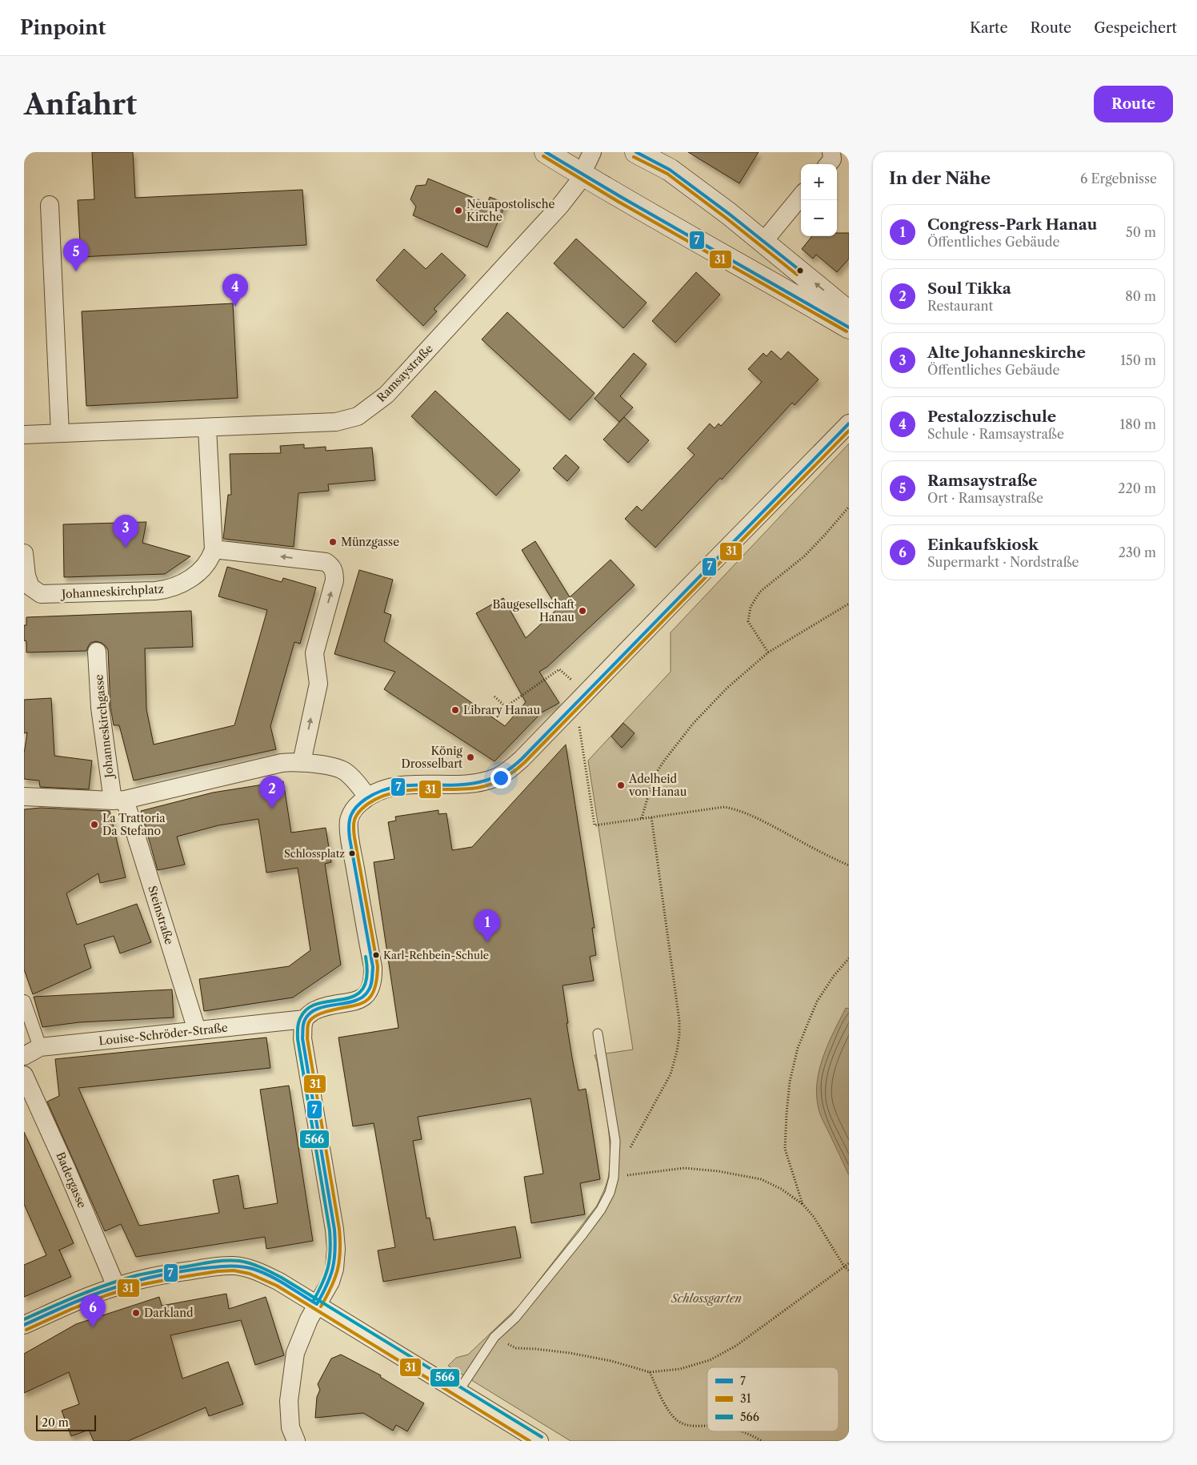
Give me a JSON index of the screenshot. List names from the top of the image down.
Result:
{
  "streets": {
    "street": [
      "Ramsaystraße",
      "Johanneskirchplatz",
      "Johanneskirchgasse",
      "Steinstraße",
      "Louise-Schröder-Straße",
      "Badergasse"
    ]
  },
  "crossings": [
    ["Johanneskirchgasse", "Steinstraße"],
    ["Steinstraße", "Louise-Schröder-Straße"]
  ],
  "parks": ["Schlossgarten"],
  "places": [
    "Neuapostolische Kirche",
    "Münzgasse",
    "Baugesellschaft Hanau",
    "Library Hanau",
    "König Drosselbart",
    "Adelheid von Hanau",
    "La Trattoria Da Stefano",
    "Schlossplatz",
    "Karl-Rehbein-Schule",
    "Darkland"
  ],
  "lines": ["transit line 7", "transit line 31", "transit line 566"],
  "legend": ["7", "31", "566"],
  "scale_bar": "20 m",
  "page": {
    "header": "Pinpoint",
    "nav": ["Karte", "Route", "Gespeichert"],
    "buttons": "Route",
    "title": "Anfahrt",
    "heading": ["In der Nähe", "6 Ergebnisse"],
    "map_buttons": ["+", "−"],
    "list": [
      {
        "mark": "1",
        "name": "Congress-Park Hanau",
        "note": "Öffentliches Gebäude",
        "value": "50 m"
      },
      {
        "mark": "2",
        "name": "Soul Tikka",
        "note": "Restaurant",
        "value": "80 m"
      },
      {
        "mark": "3",
        "name": "Alte Johanneskirche",
        "note": "Öffentliches Gebäude",
        "value": "150 m"
      },
      {
        "mark": "4",
        "name": "Pestalozzischule",
        "note": "Schule · Ramsaystraße",
        "value": "180 m"
      },
      {
        "mark": "5",
        "name": "Ramsaystraße",
        "note": "Ort · Ramsaystraße",
        "value": "220 m"
      },
      {
        "mark": "6",
        "name": "Einkaufskiosk",
        "note": "Supermarkt · Nordstraße",
        "value": "230 m"
      }
    ],
    "pins": [
      "5",
      "4",
      "3",
      "2",
      "1",
      "6"
    ],
    "scale": "20 m"
  }
}
